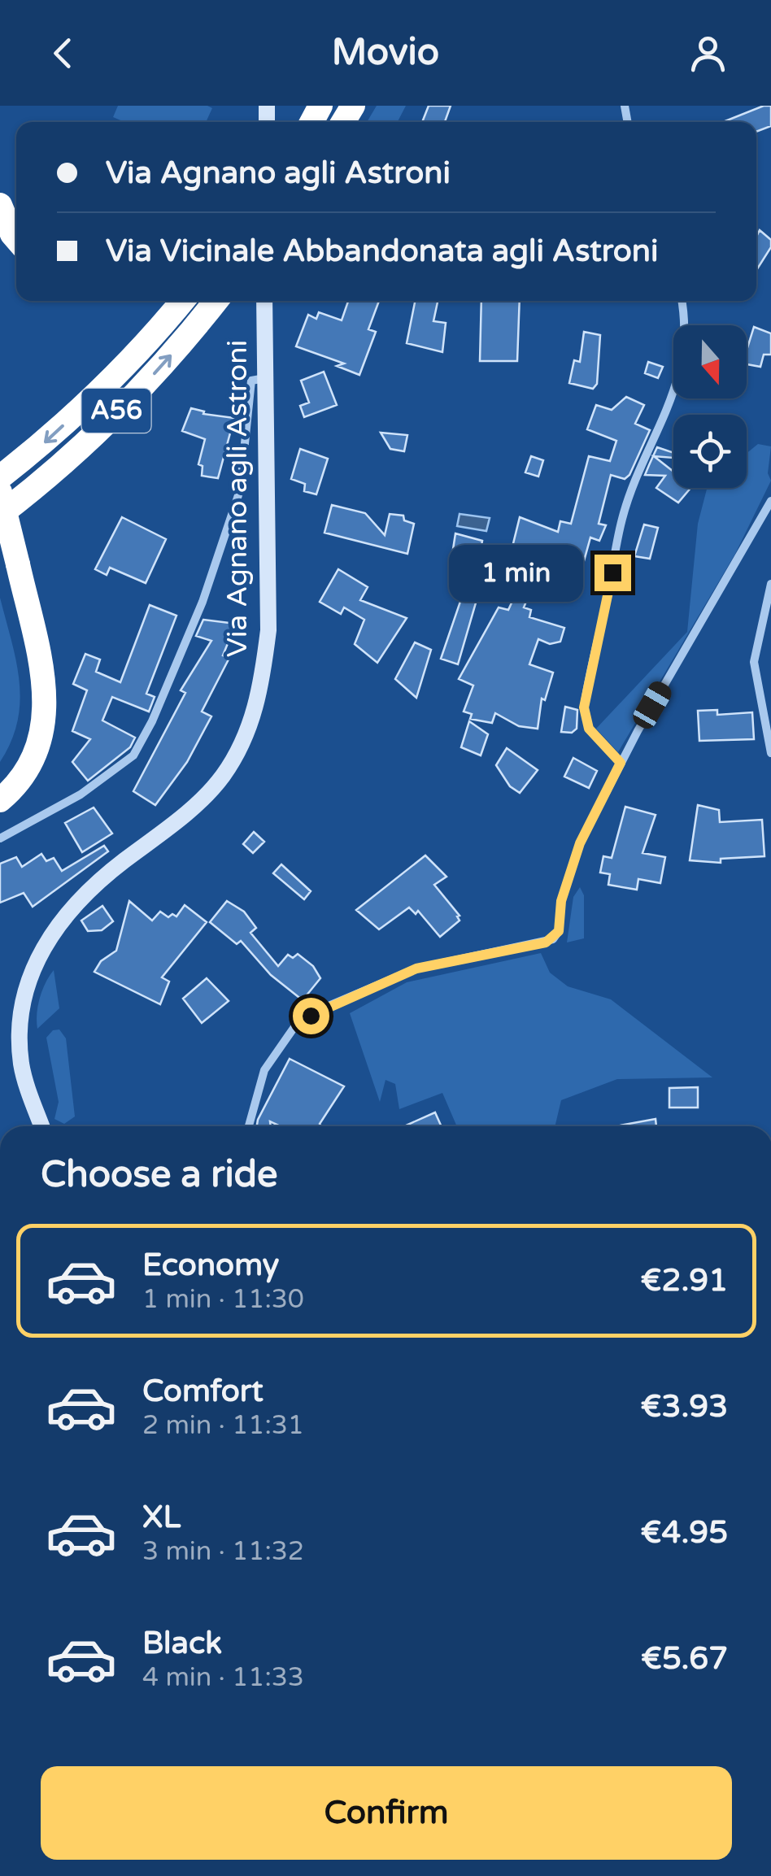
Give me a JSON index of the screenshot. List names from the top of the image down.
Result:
{
  "streets": {
    "highway": ["A56"],
    "street": ["Via Agnano agli Astroni"]
  },
  "north": "bottom",
  "page": {
    "header": "Movio",
    "banner": ["Via Agnano agli Astroni", "Via Vicinale Abbandonata agli Astroni"],
    "bubble": "1 min",
    "heading": "Choose a ride",
    "list": [
      {
        "name": "Economy",
        "note": "1 min · 11:30",
        "value": "€2.91"
      },
      {
        "name": "Comfort",
        "note": "2 min · 11:31",
        "value": "€3.93"
      },
      {
        "name": "XL",
        "note": "3 min · 11:32",
        "value": "€4.95"
      },
      {
        "name": "Black",
        "note": "4 min · 11:33",
        "value": "€5.67"
      }
    ],
    "buttons": "Confirm"
  }
}
